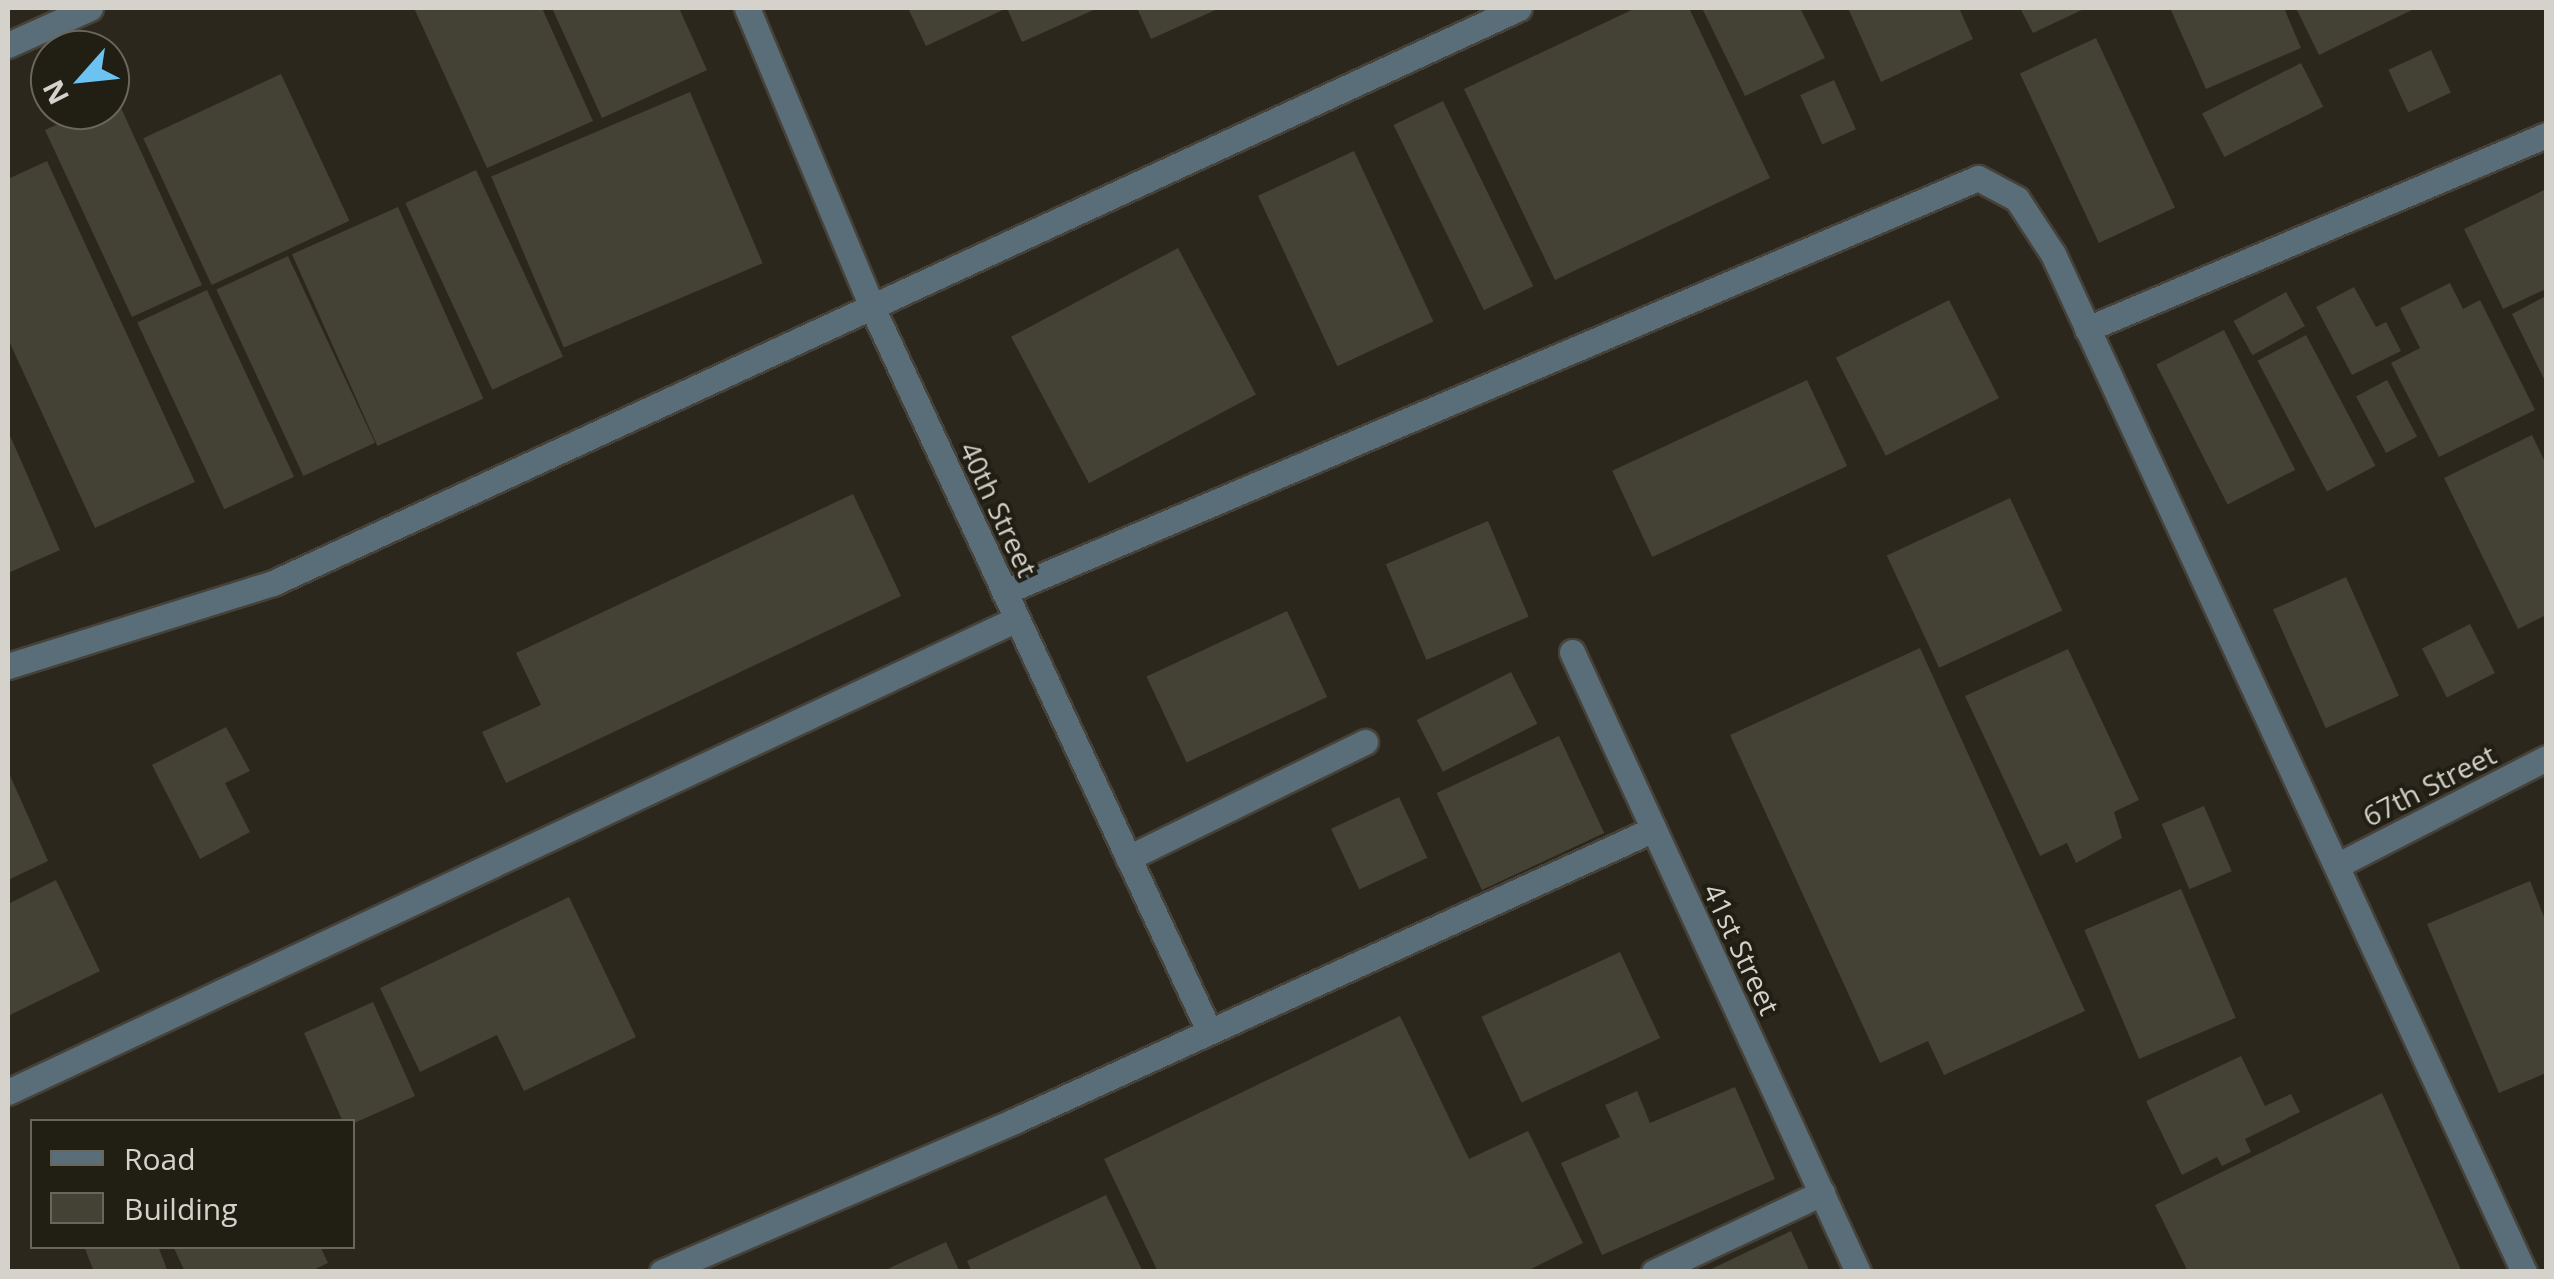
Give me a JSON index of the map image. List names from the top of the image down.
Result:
{
  "streets": {
    "street": ["40th Street", "67th Street", "41st Street"]
  },
  "legend": ["Road", "Building"],
  "north": "bottom left"
}
